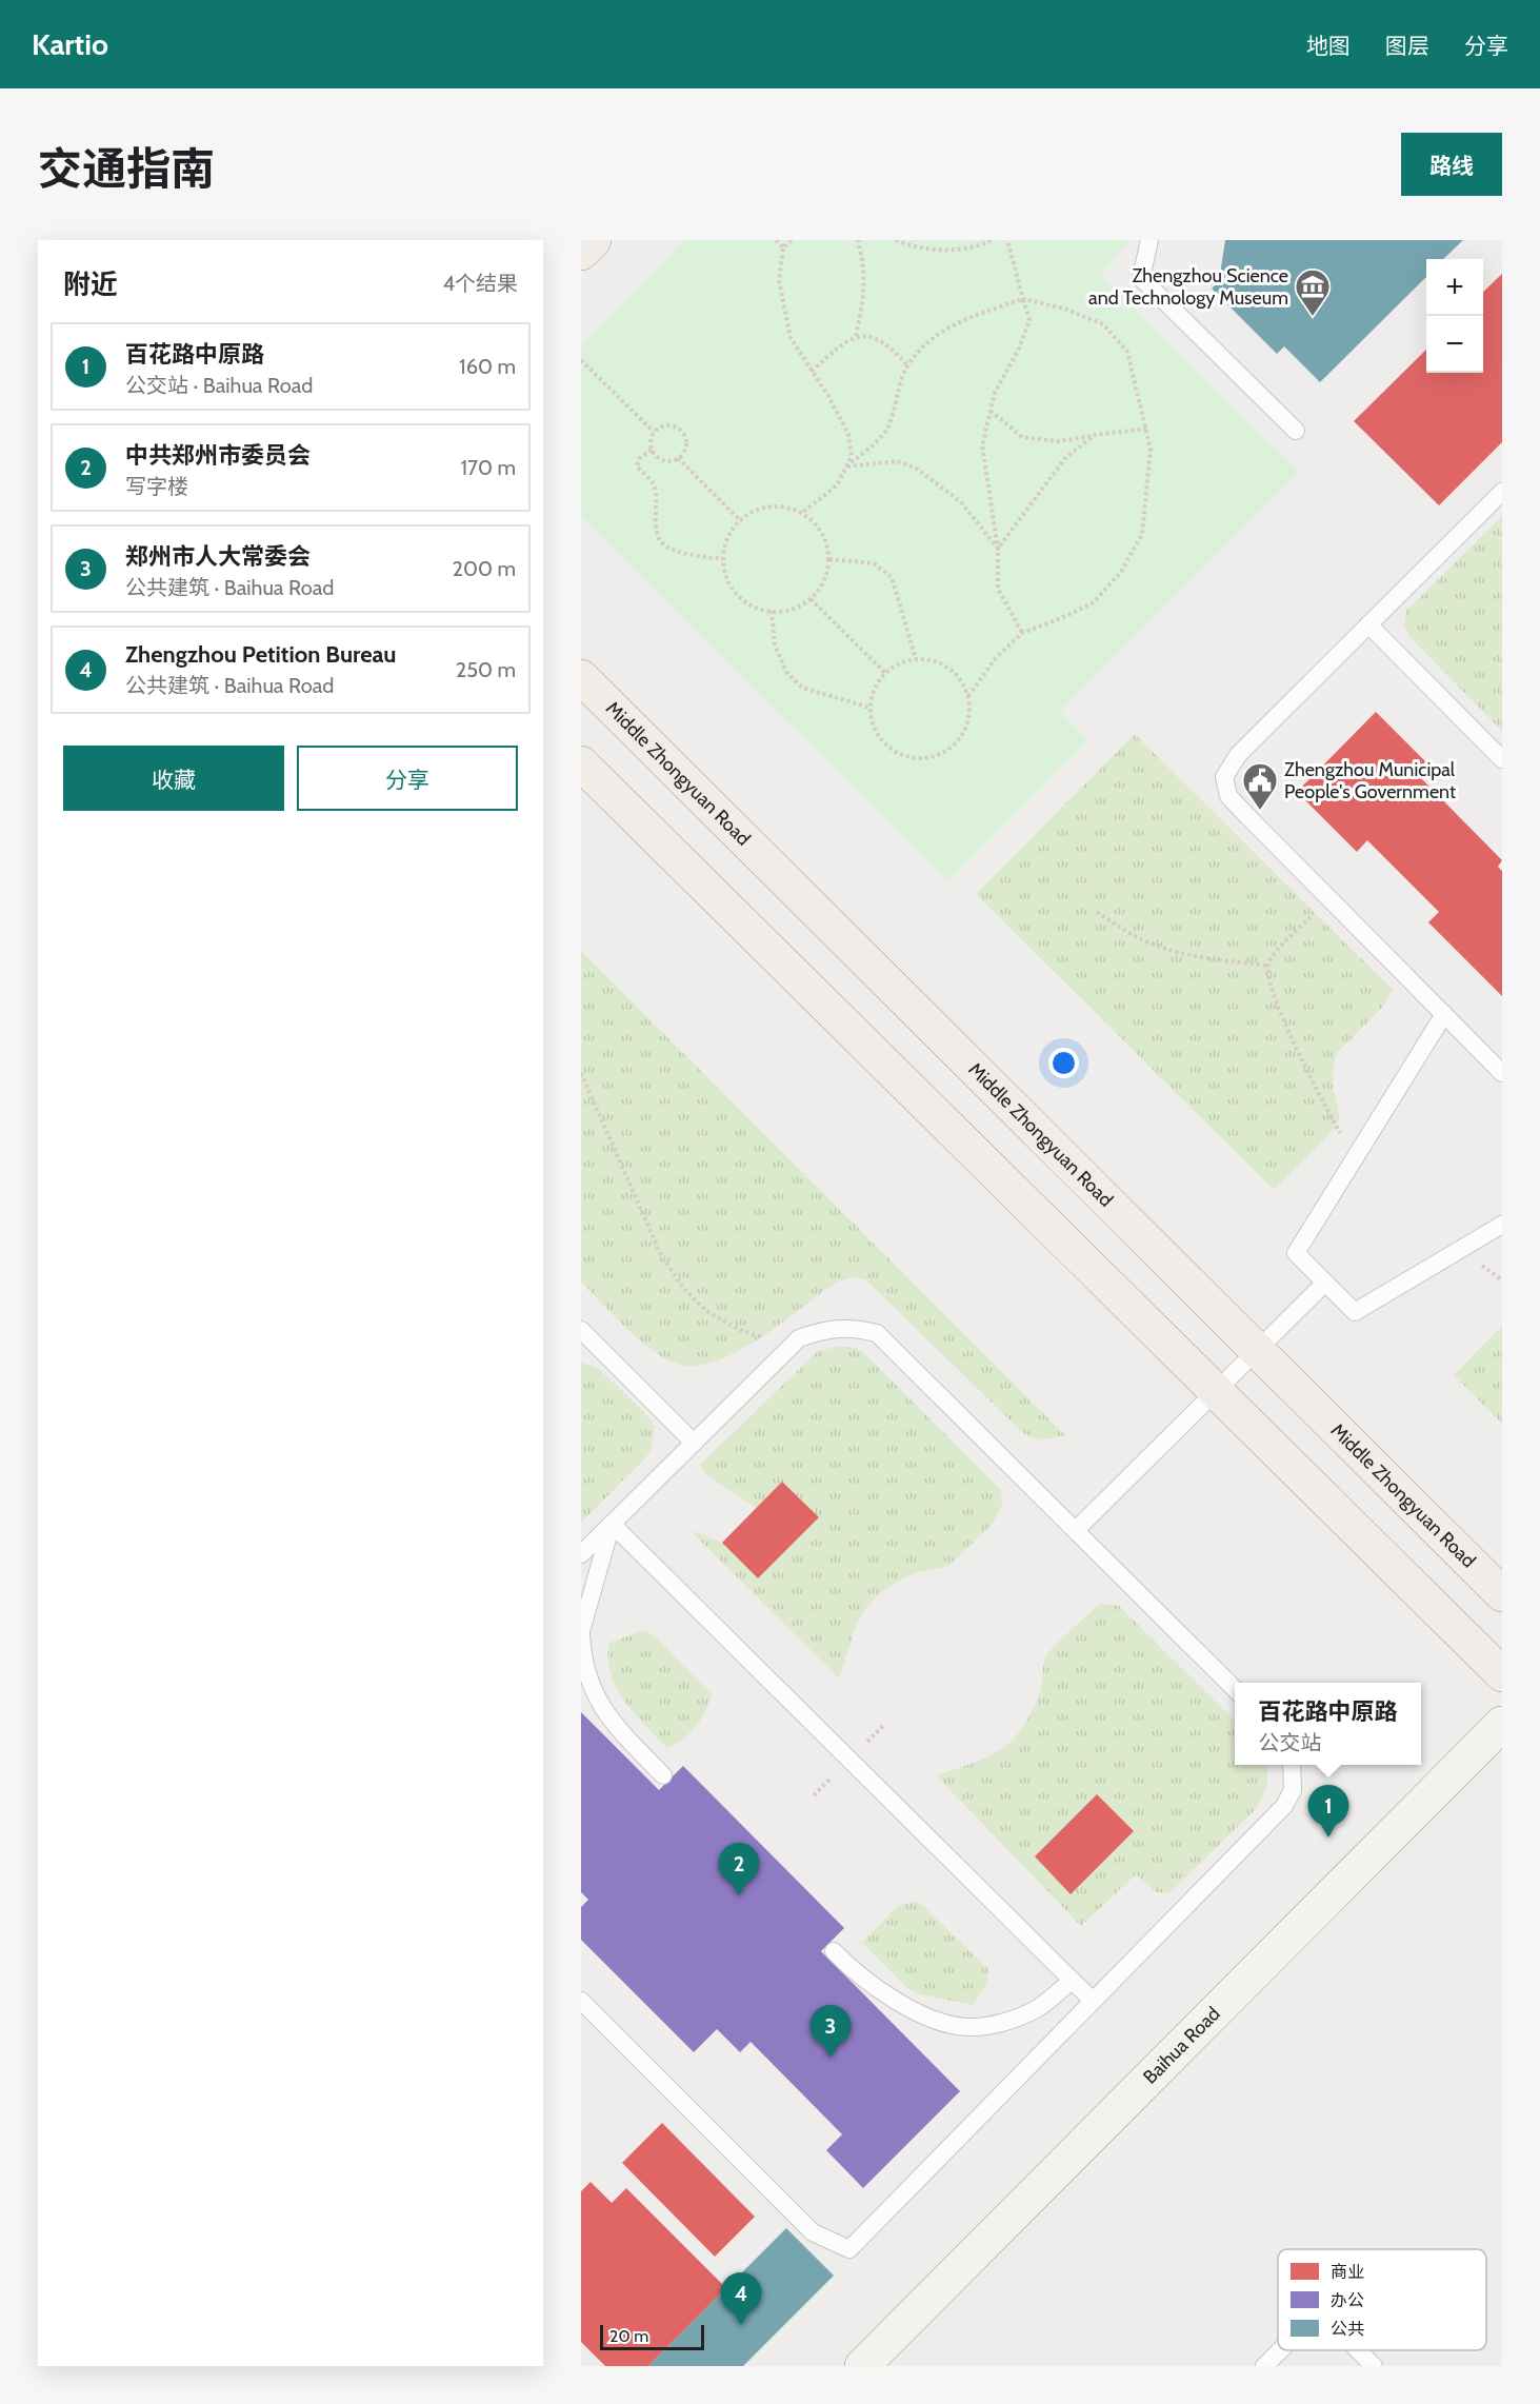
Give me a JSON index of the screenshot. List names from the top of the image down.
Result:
{
  "streets": {
    "main road": ["Middle Zhongyuan Road"],
    "street": ["Baihua Road"]
  },
  "places": {
    "museum": ["Zhengzhou Science and Technology Museum"],
    "public building": ["Zhengzhou Municipal People's Government"]
  },
  "legend": ["商业", "办公", "公共"],
  "scale_bar": "20 m",
  "page": {
    "header": "Kartio",
    "nav": ["地图", "图层", "分享"],
    "title": "交通指南",
    "buttons": [
      "路线",
      ["收藏", "分享"]
    ],
    "heading": ["附近", "4个结果"],
    "map_buttons": ["+", "−"],
    "list": [
      {
        "mark": "1",
        "name": "百花路中原路",
        "note": "公交站 · Baihua Road",
        "value": "160 m"
      },
      {
        "mark": "2",
        "name": "中共郑州市委员会",
        "note": "写字楼",
        "value": "170 m"
      },
      {
        "mark": "3",
        "name": "郑州市人大常委会",
        "note": "公共建筑 · Baihua Road",
        "value": "200 m"
      },
      {
        "mark": "4",
        "name": "Zhengzhou Petition Bureau",
        "note": "公共建筑 · Baihua Road",
        "value": "250 m"
      }
    ],
    "popup": ["百花路中原路", "公交站"],
    "pins": [
      "1",
      "2",
      "3",
      "4"
    ],
    "scale": "20 m"
  }
}
